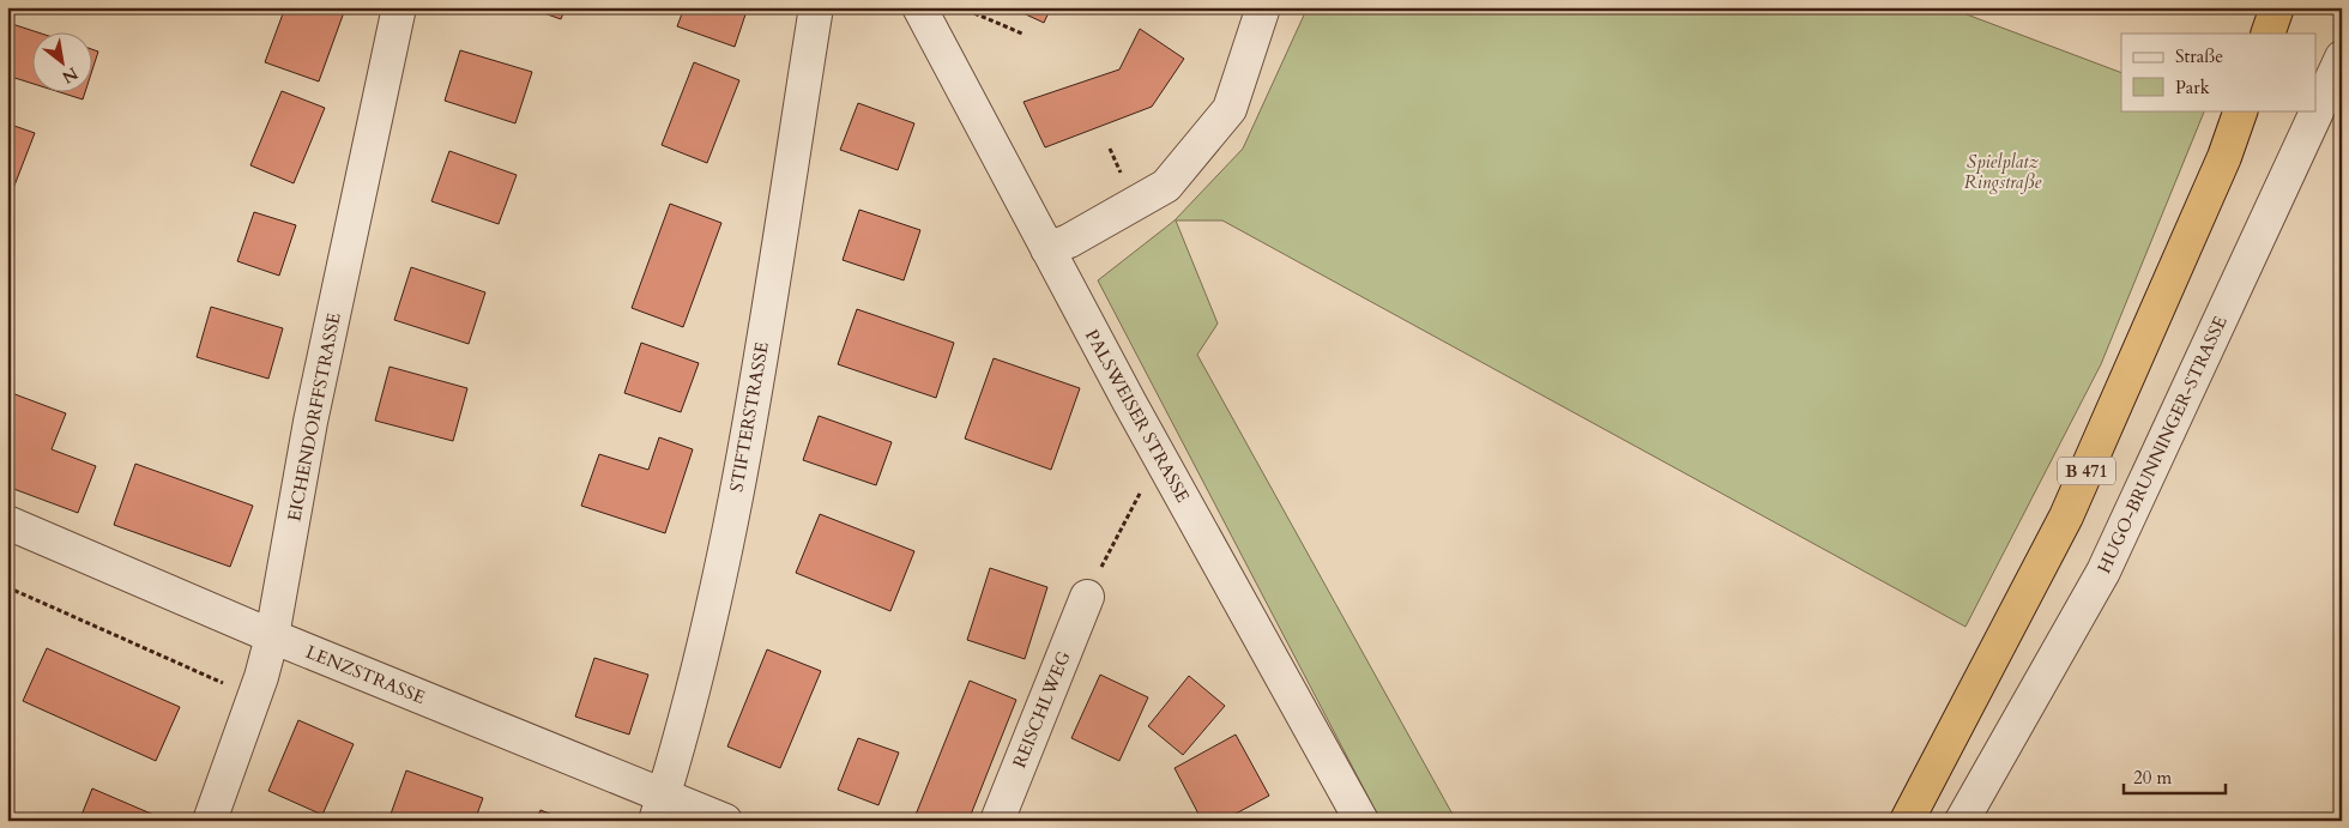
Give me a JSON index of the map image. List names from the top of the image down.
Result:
{
  "streets": {
    "highway": ["B 471"],
    "street": [
      "PALSWEISER STRASSE",
      "EICHENDORFFSTRASSE",
      "STIFTERSTRASSE",
      "HUGO-BRUNNINGER-STRASSE",
      "LENZSTRASSE",
      "REISCHLWEG"
    ]
  },
  "crossings": [
    ["EICHENDORFFSTRASSE", "LENZSTRASSE"],
    ["STIFTERSTRASSE", "LENZSTRASSE"]
  ],
  "parks": ["Spielplatz Ringstraße"],
  "legend": ["Straße", "Park"],
  "scale_bar": "20 m",
  "north": "bottom right"
}
